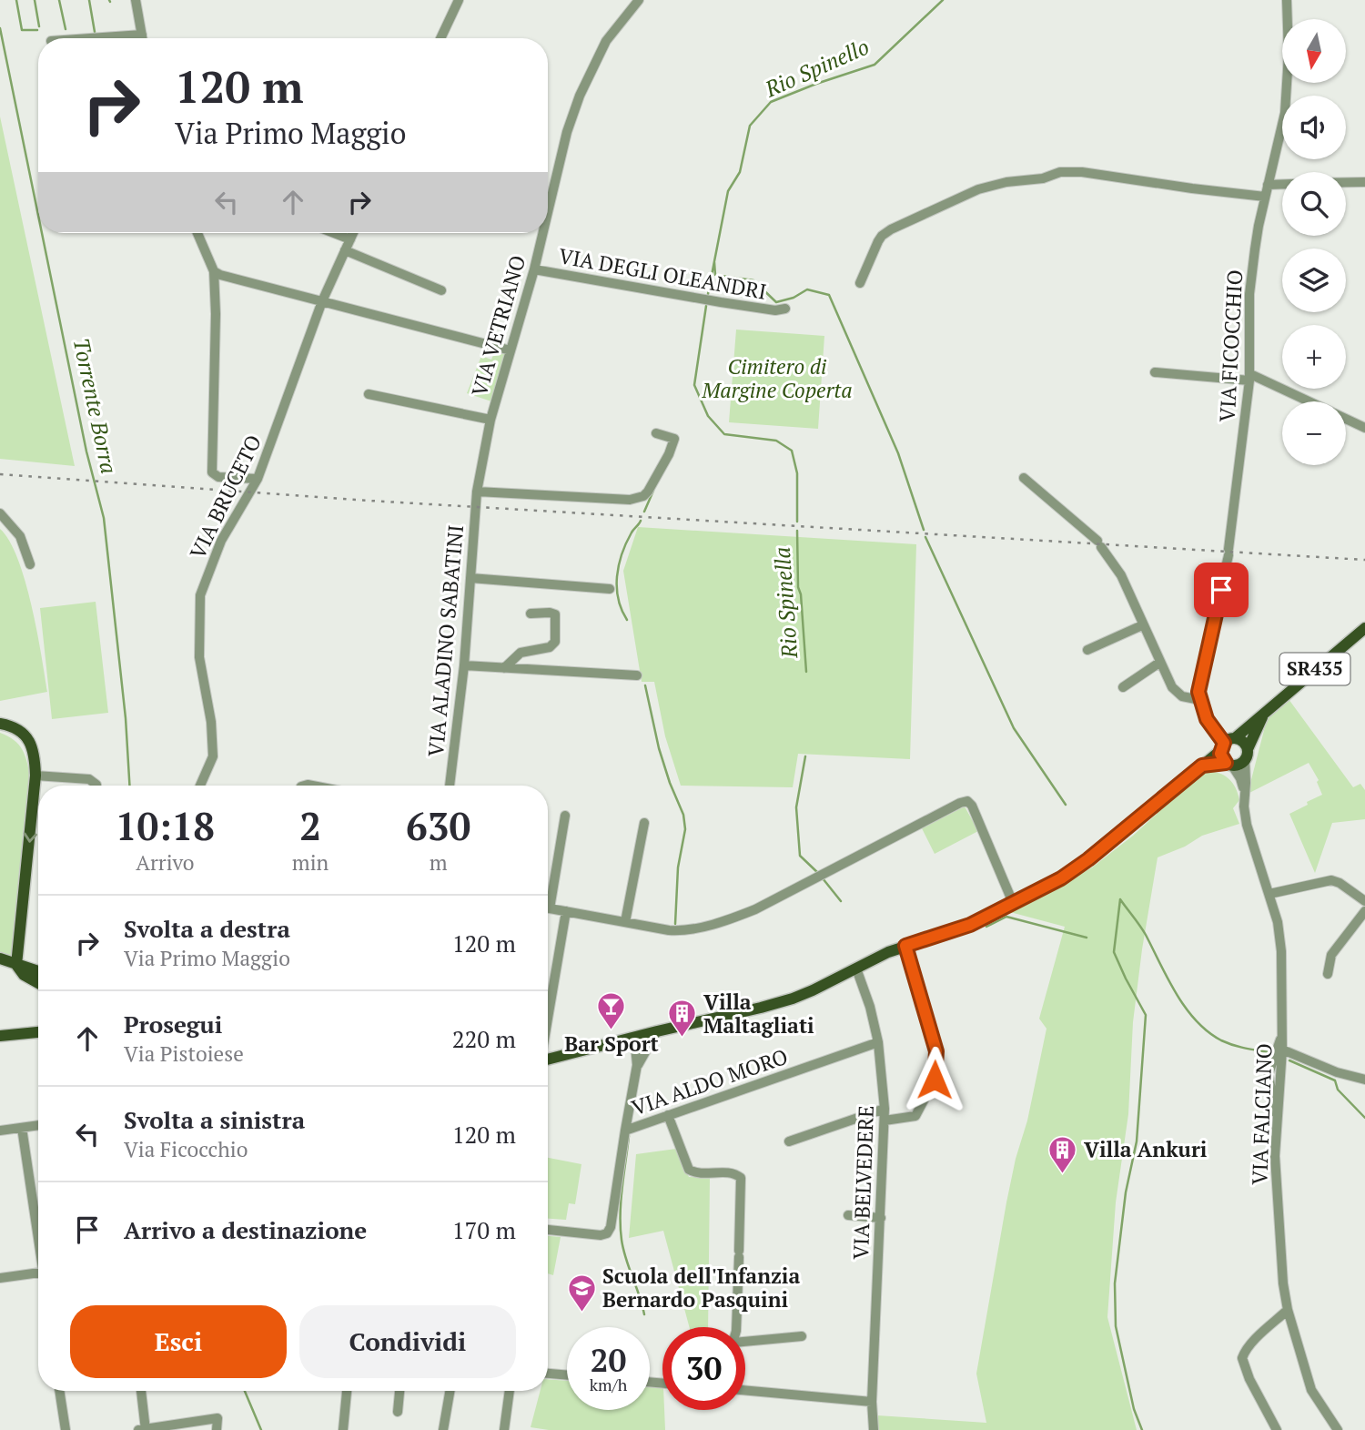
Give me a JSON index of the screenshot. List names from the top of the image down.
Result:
{
  "streets": {
    "main road": ["SR435"],
    "street": [
      "VIA DEGLI OLEANDRI",
      "VIA VETRIANO",
      "VIA FICOCCHIO",
      "VIA BRUCETO",
      "VIA ALADINO SABATINI",
      "VIA ALDO MORO",
      "VIA FALCIANO",
      "VIA BELVEDERE"
    ]
  },
  "crossings": [
    ["VIA DEGLI OLEANDRI", "VIA VETRIANO"],
    ["VIA VETRIANO", "VIA ALADINO SABATINI"],
    ["VIA FICOCCHIO", "SR435"],
    ["VIA FICOCCHIO", "VIA FALCIANO"],
    ["SR435", "VIA FALCIANO"],
    ["SR435", "VIA BELVEDERE"],
    ["VIA ALDO MORO", "VIA BELVEDERE"]
  ],
  "water": ["Rio Spinello", "Torrente Borra", "Rio Spinella"],
  "parks": ["Cimitero di Margine Coperta"],
  "places": {
    "bar": ["Bar Sport"],
    "building": ["Villa Maltagliati", "Villa Ankuri"],
    "school or university": ["Scuola dell'Infanzia Bernardo Pasquini"]
  },
  "north": "bottom",
  "page": {
    "map_buttons": ["+", "−"],
    "turn": ["120 m", "Via Primo Maggio"],
    "eta": [
      "10:18",
      "Arrivo",
      "2",
      "min",
      "630",
      "m"
    ],
    "list": [
      {
        "name": "Svolta a destra",
        "note": "Via Primo Maggio",
        "value": "120 m"
      },
      {
        "name": "Prosegui",
        "note": "Via Pistoiese",
        "value": "220 m"
      },
      {
        "name": "Svolta a sinistra",
        "note": "Via Ficocchio",
        "value": "120 m"
      },
      {
        "name": "Arrivo a destinazione",
        "value": "170 m"
      }
    ],
    "buttons": ["Esci", "Condividi"],
    "speed": "20 km/h",
    "limit": "30"
  }
}
